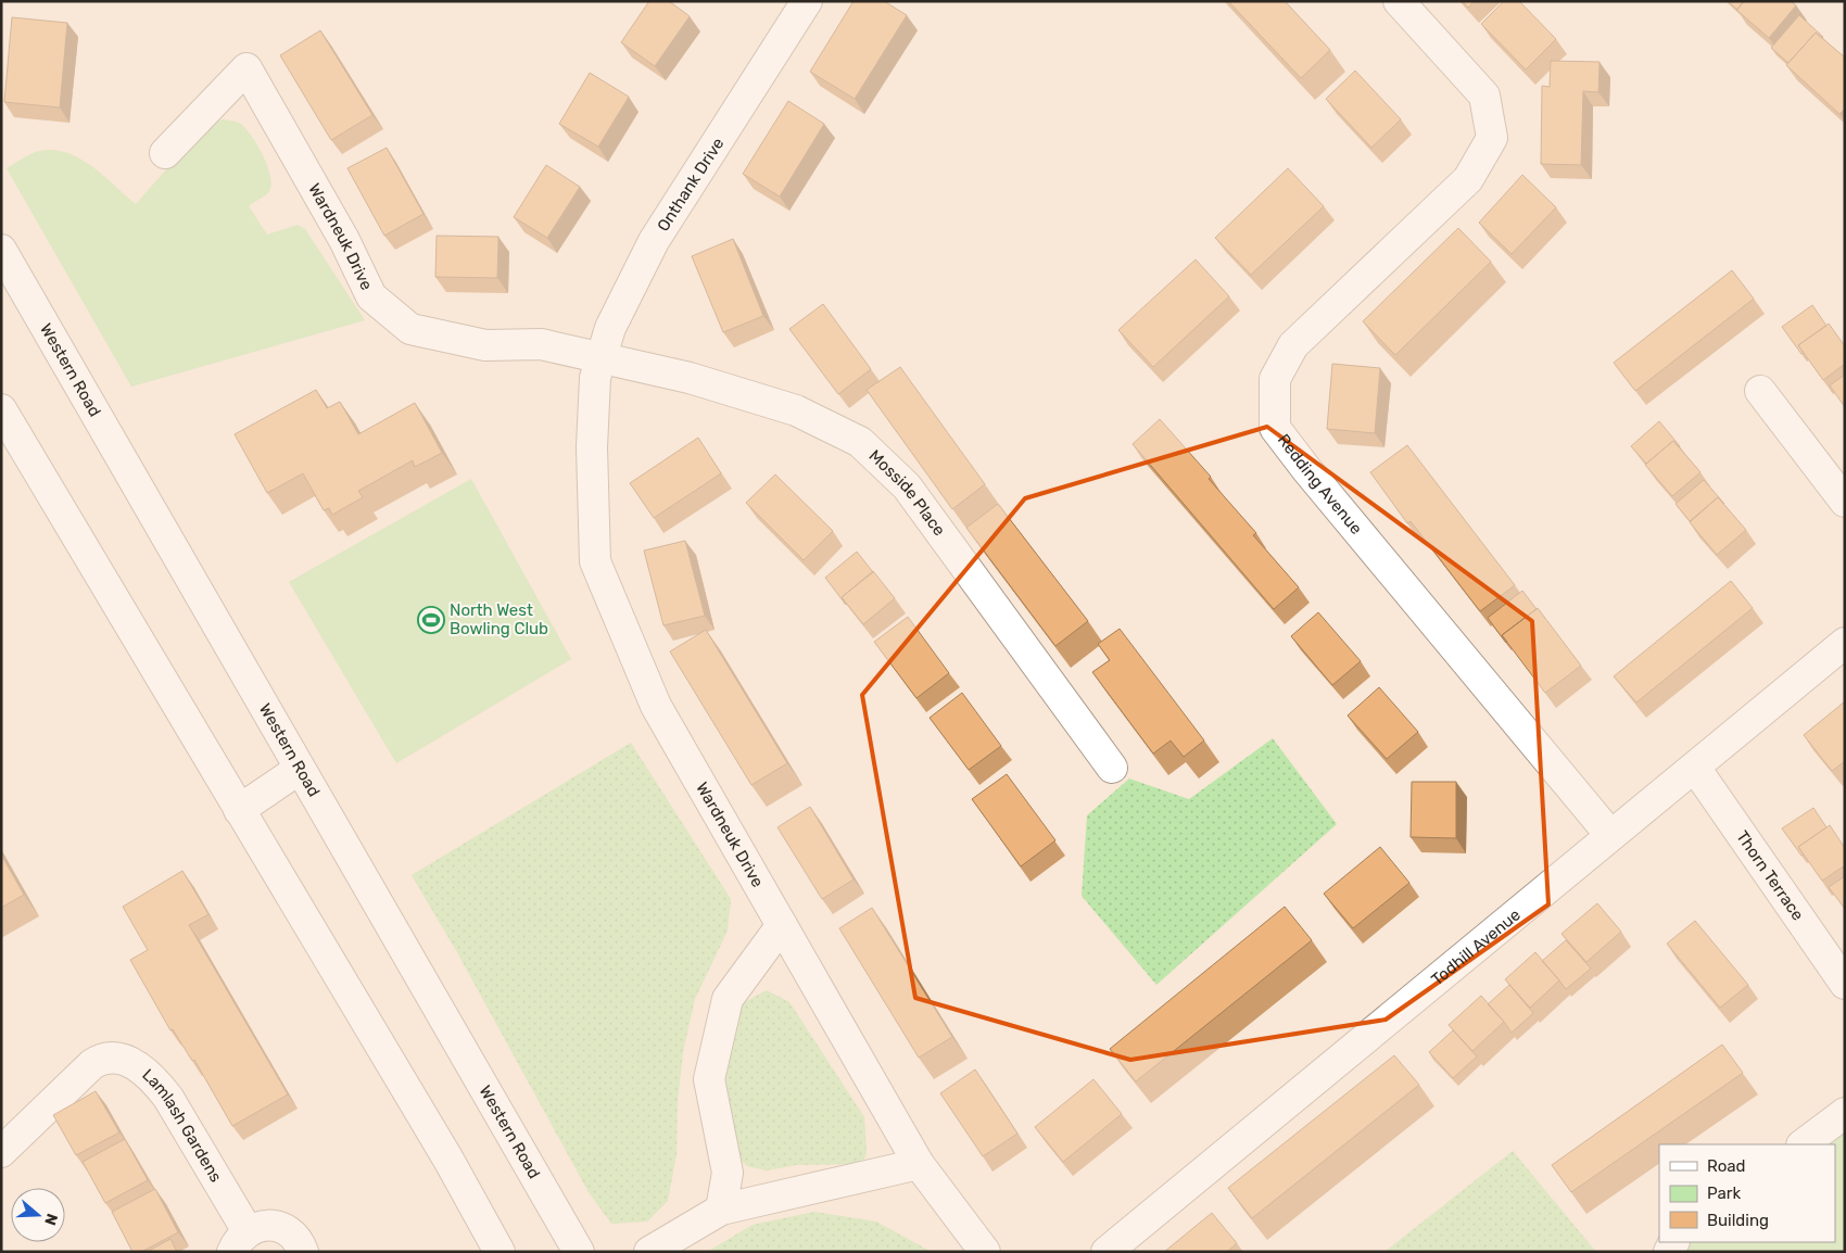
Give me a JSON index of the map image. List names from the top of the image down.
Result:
{
  "streets": {
    "street": [
      "Onthank Drive",
      "Wardneuk Drive",
      "Western Road",
      "Redding Avenue",
      "Mosside Place",
      "Thorn Terrace",
      "Todhill Avenue",
      "Lamlash Gardens"
    ]
  },
  "crossings": [
    ["Onthank Drive", "Wardneuk Drive"],
    ["Onthank Drive", "Mosside Place"],
    ["Wardneuk Drive", "Mosside Place"],
    ["Redding Avenue", "Todhill Avenue"],
    ["Thorn Terrace", "Todhill Avenue"]
  ],
  "places": {
    "sports": ["North West Bowling Club"]
  },
  "legend": ["Road", "Park", "Building"],
  "north": "right"
}
